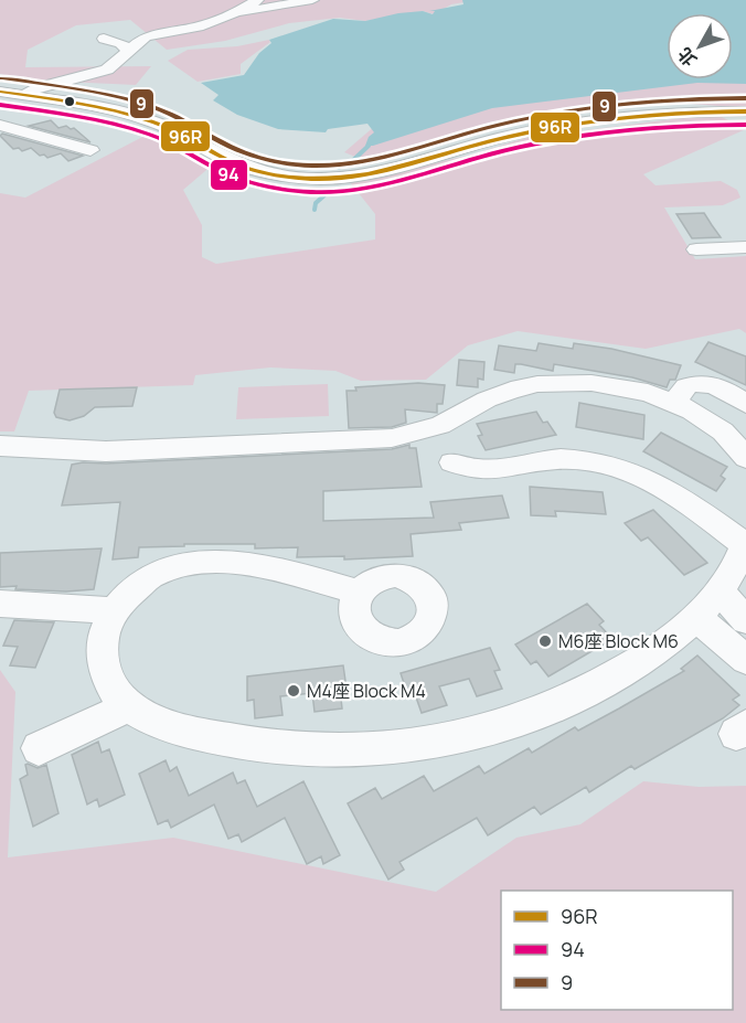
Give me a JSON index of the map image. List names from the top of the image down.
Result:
{
  "places": ["M6座 Block M6", "M4座 Block M4"],
  "lines": ["transit line 9", "transit line 96R", "transit line 94"],
  "legend": ["96R", "94", "9"],
  "north": "bottom left"
}
